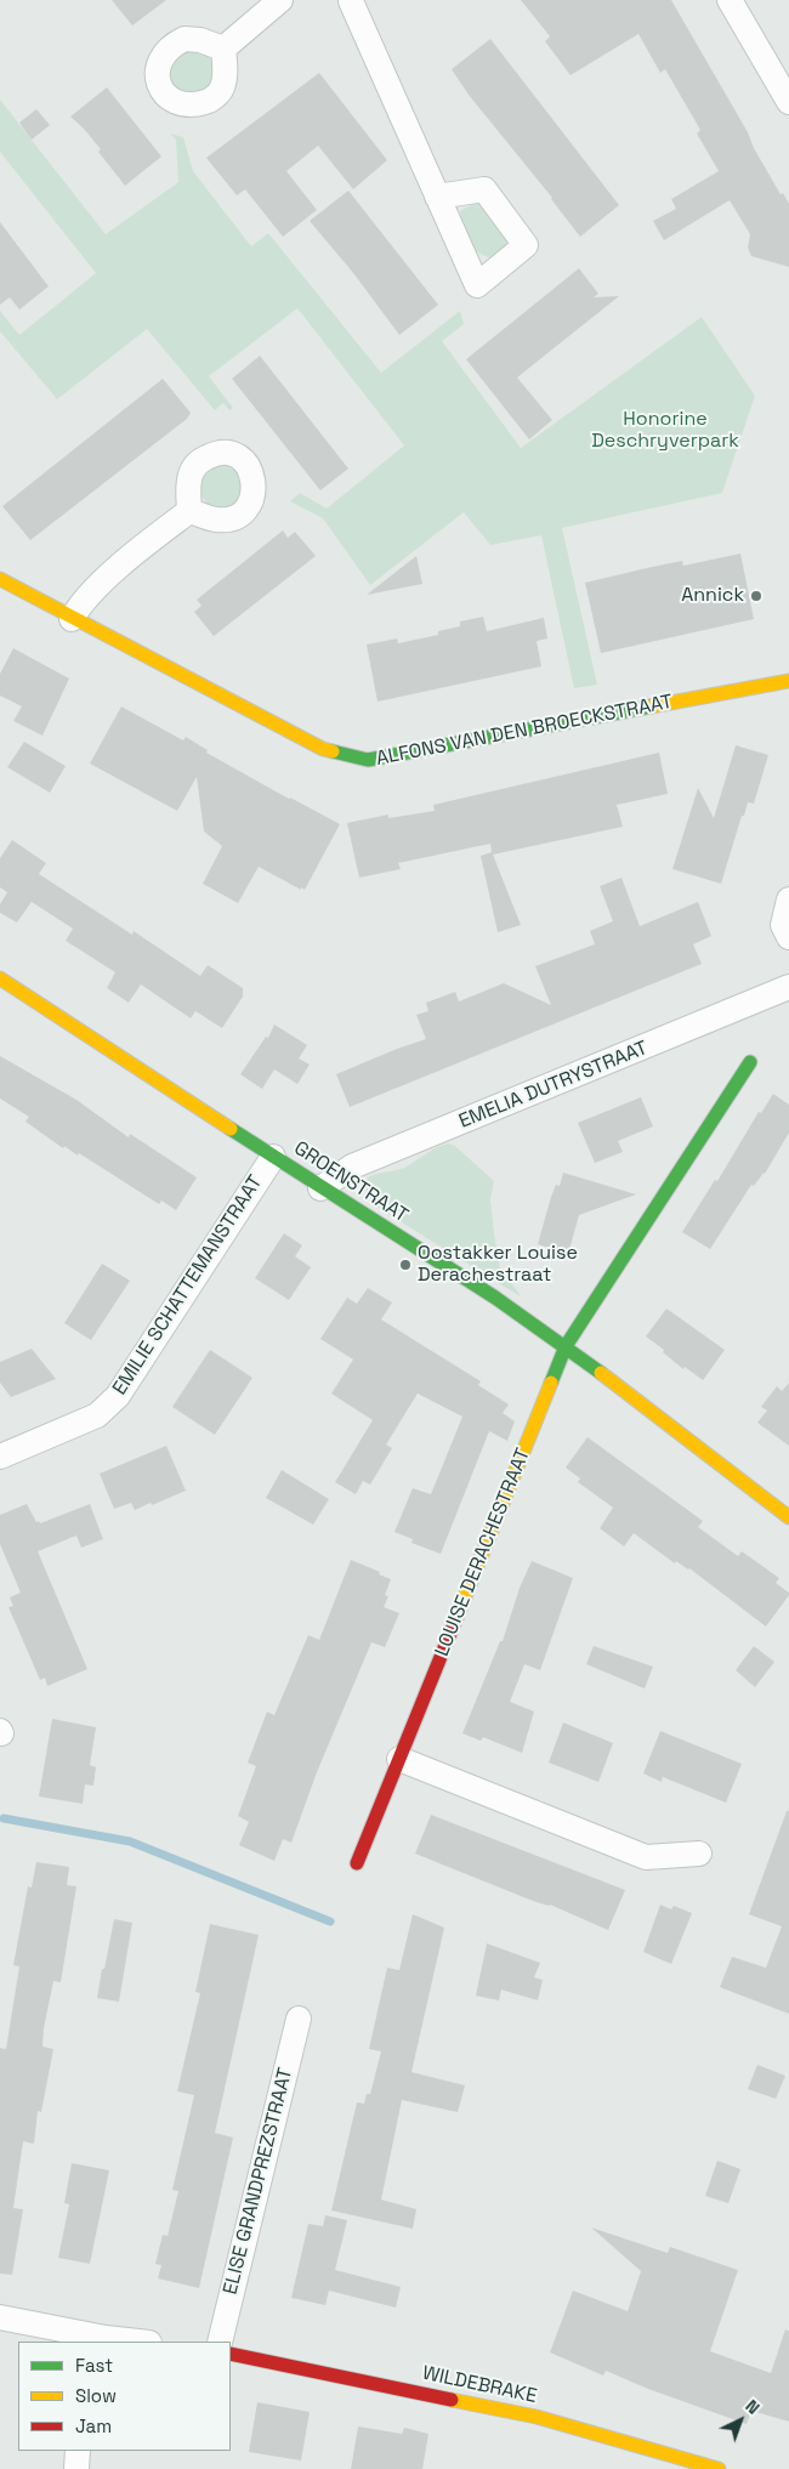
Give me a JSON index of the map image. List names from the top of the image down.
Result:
{
  "streets": {
    "street": [
      "ALFONS VAN DEN BROECKSTRAAT",
      "EMELIA DUTRYSTRAAT",
      "GROENSTRAAT",
      "EMILIE SCHATTEMANSTRAAT",
      "LOUISE DERACHESTRAAT",
      "ELISE GRANDPREZSTRAAT",
      "WILDEBRAKE"
    ]
  },
  "crossings": [
    ["EMELIA DUTRYSTRAAT", "GROENSTRAAT"],
    ["GROENSTRAAT", "EMILIE SCHATTEMANSTRAAT"],
    ["GROENSTRAAT", "LOUISE DERACHESTRAAT"]
  ],
  "parks": ["Honorine Deschryverpark"],
  "places": ["Annick", "Oostakker Louise Derachestraat"],
  "legend": ["Fast", "Slow", "Jam"],
  "north": "top right"
}
